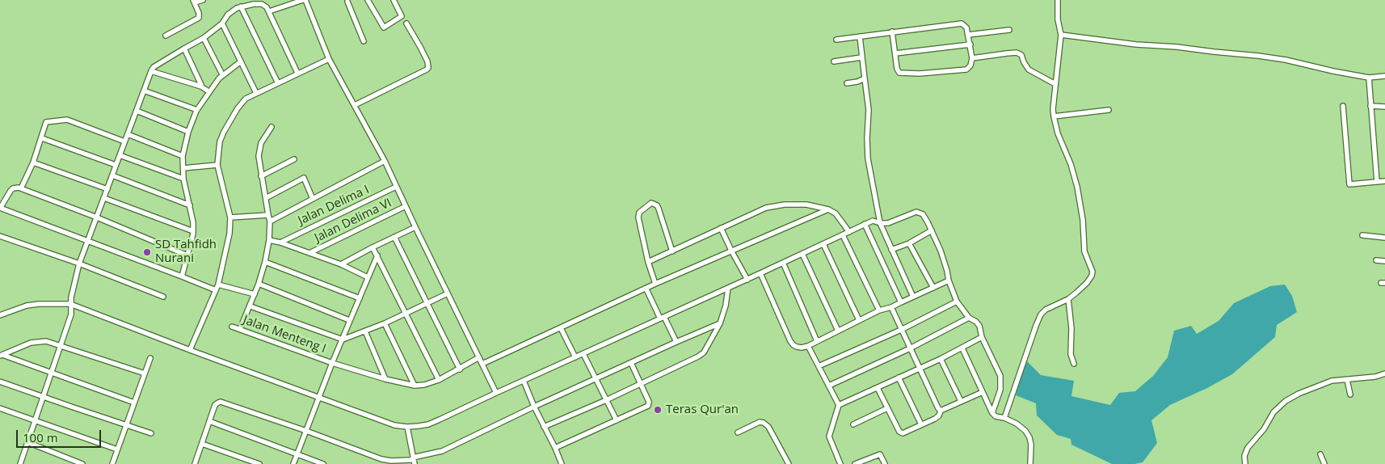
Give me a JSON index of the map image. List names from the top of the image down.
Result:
{
  "streets": {
    "street": ["Jalan Delima I", "Jalan Delima VI", "Jalan Menteng I"]
  },
  "places": ["SD Tahfidh Nurani", "Teras Qur'an"],
  "scale_bar": "100 m"
}
